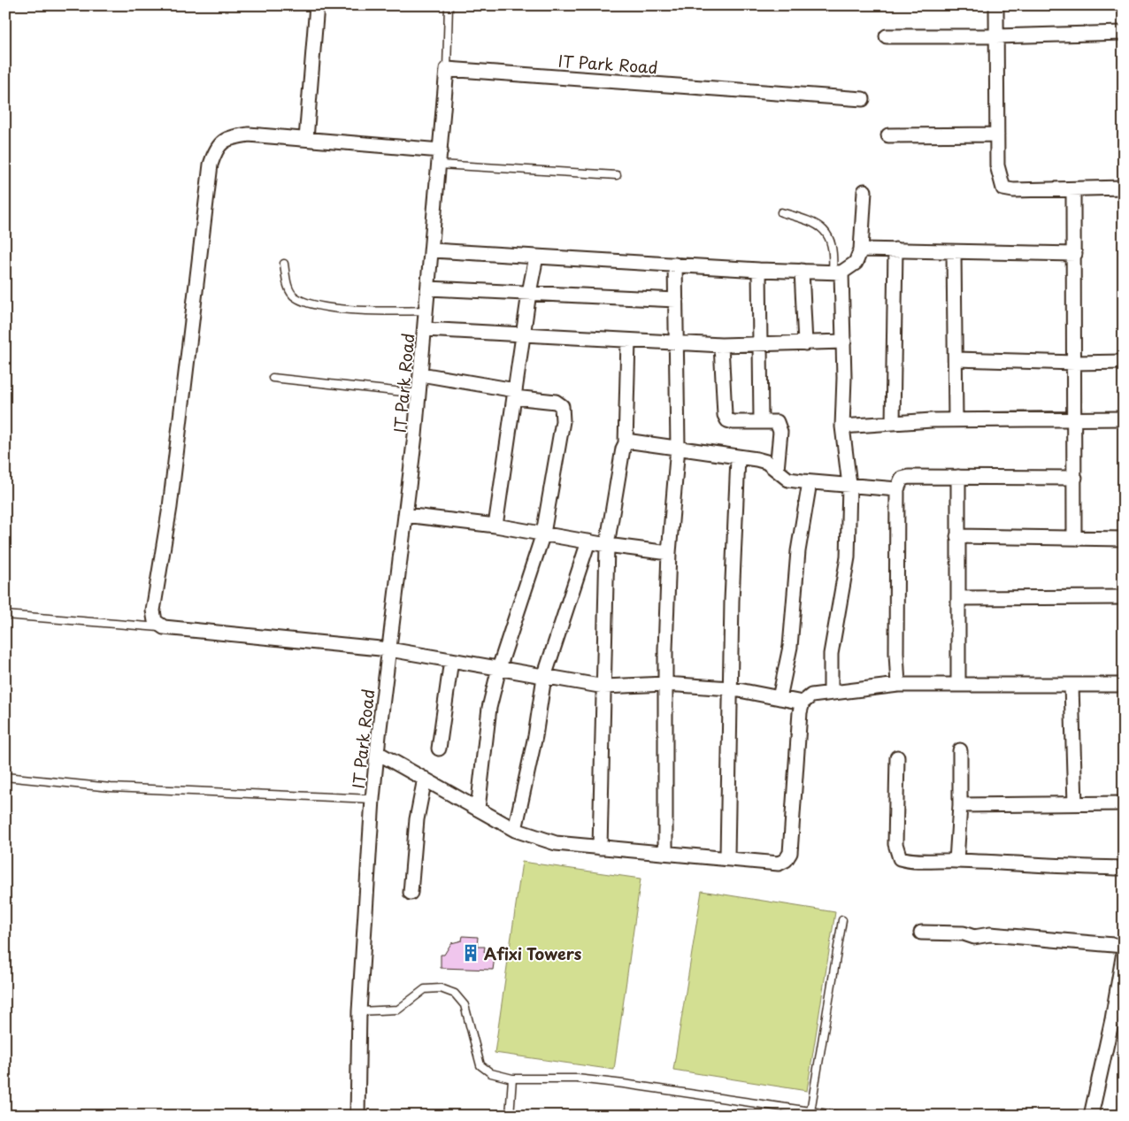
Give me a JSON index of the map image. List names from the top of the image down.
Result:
{
  "streets": {
    "street": ["IT Park Road"]
  },
  "places": {
    "building": ["Afixi Towers"]
  }
}
